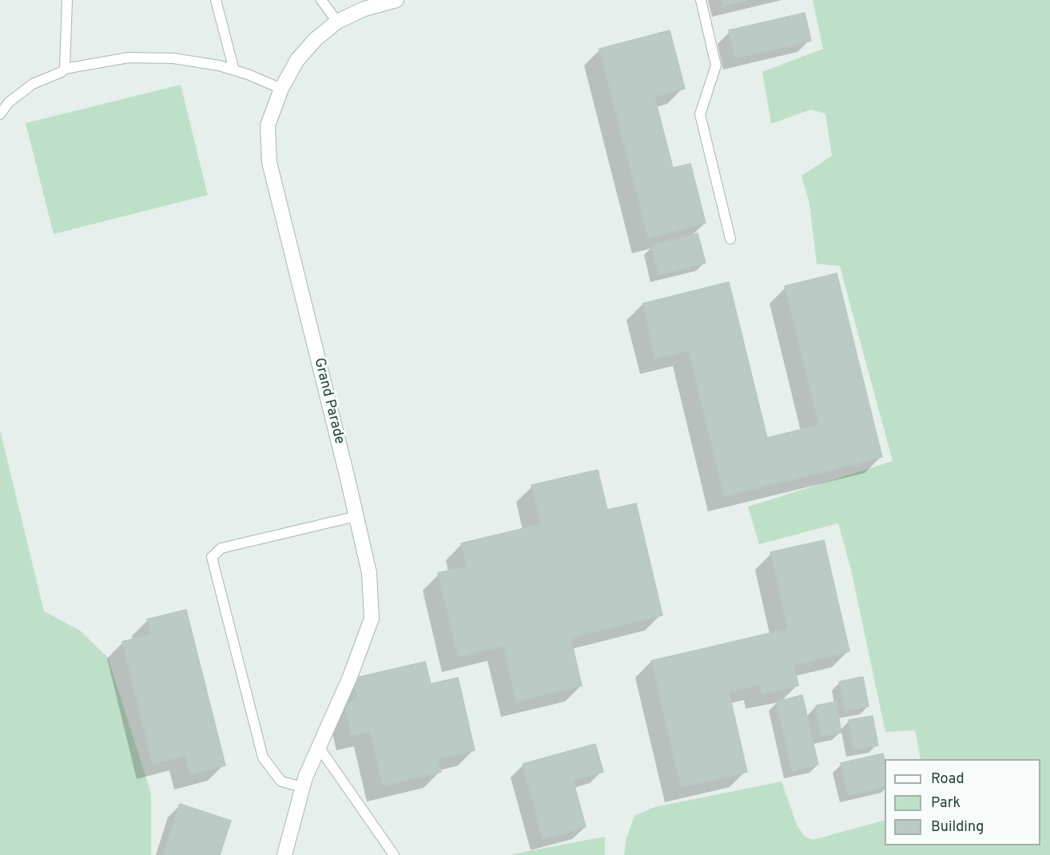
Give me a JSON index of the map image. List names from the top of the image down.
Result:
{
  "streets": {
    "street": ["Grand Parade"]
  },
  "legend": ["Road", "Park", "Building"]
}
